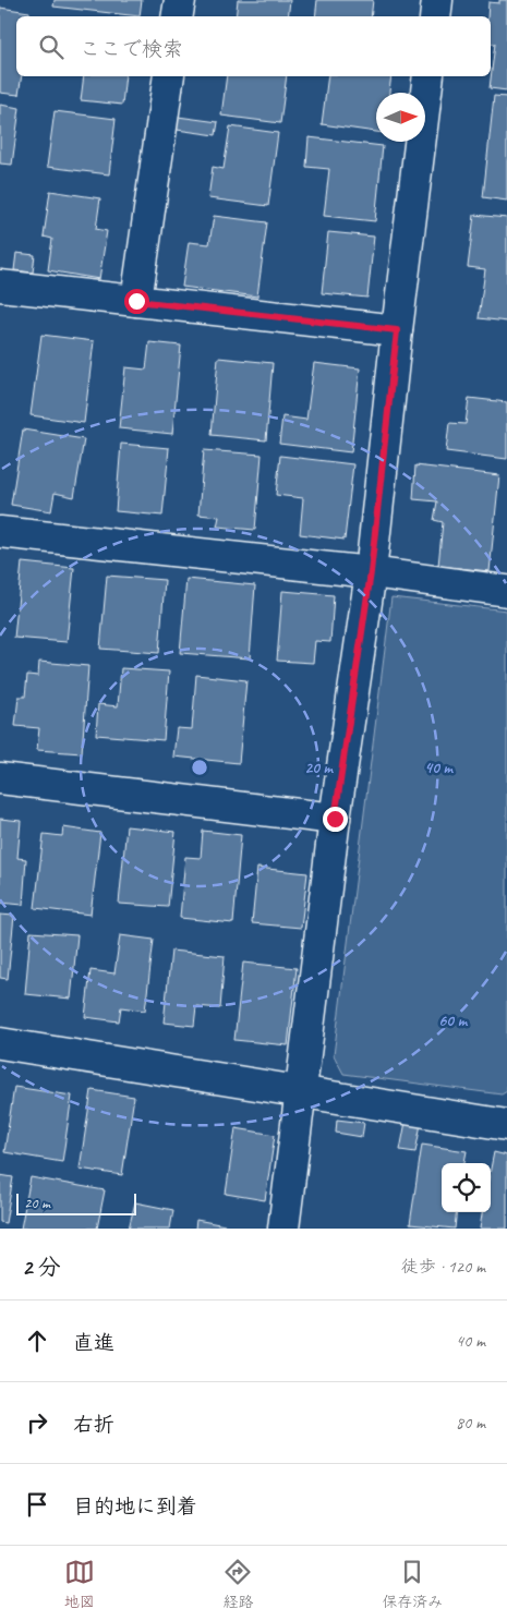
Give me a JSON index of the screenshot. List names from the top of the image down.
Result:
{
  "scale_bar": "20 m",
  "north": "right",
  "page": {
    "search": "ここで検索",
    "scale": "20 m",
    "heading": ["2 分", "徒歩 · 120 m"],
    "list": [
      ["直進", "40 m"],
      ["右折", "80 m"],
      "目的地に到着"
    ],
    "nav": ["地図", "経路", "保存済み"]
  },
  "rings": ["20 m", "40 m", "60 m"]
}
